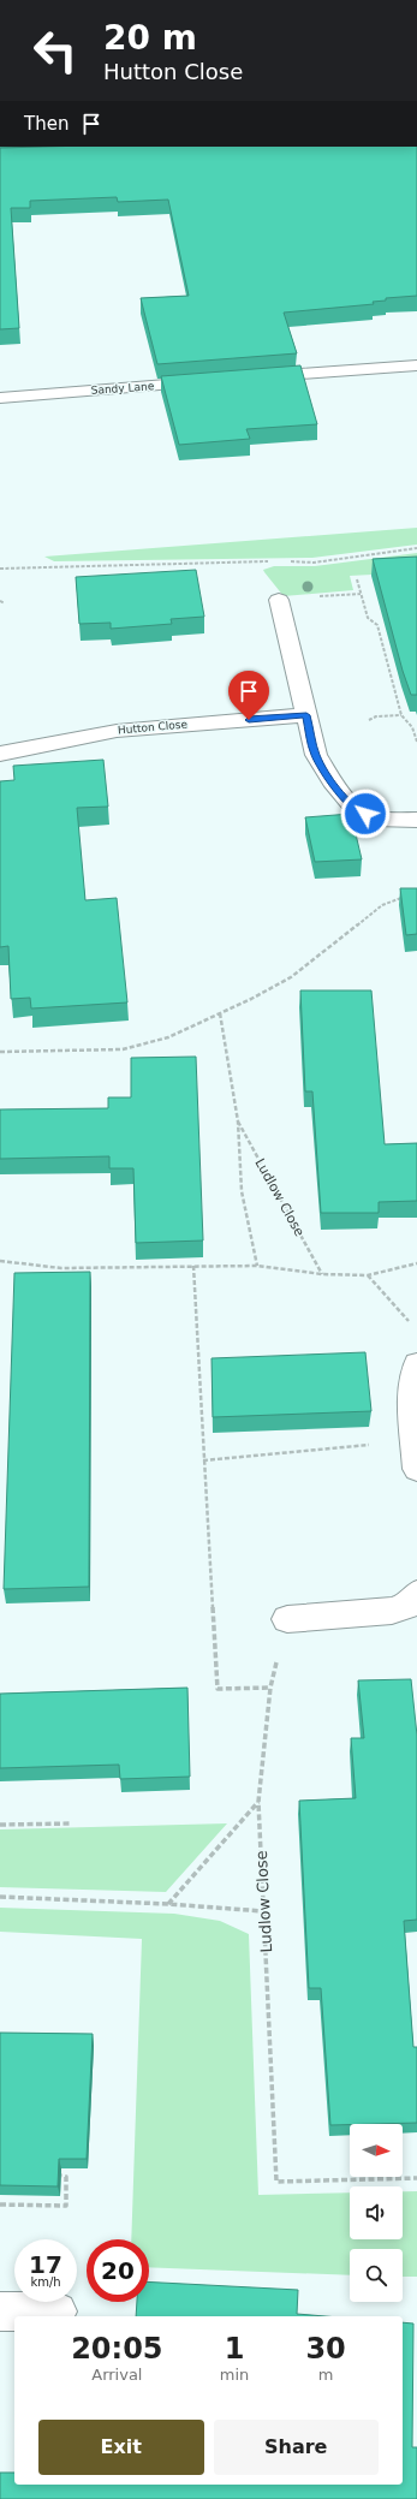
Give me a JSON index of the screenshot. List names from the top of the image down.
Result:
{
  "streets": {
    "street": ["Sandy Lane", "Hutton Close"],
    "path": ["Ludlow Close"]
  },
  "north": "right",
  "page": {
    "turn": ["20 m", "Hutton Close"],
    "then": "Then",
    "speed": "17 km/h",
    "limit": "20",
    "eta": [
      "20:05",
      "Arrival",
      "1",
      "min",
      "30",
      "m"
    ],
    "buttons": ["Exit", "Share"]
  }
}
